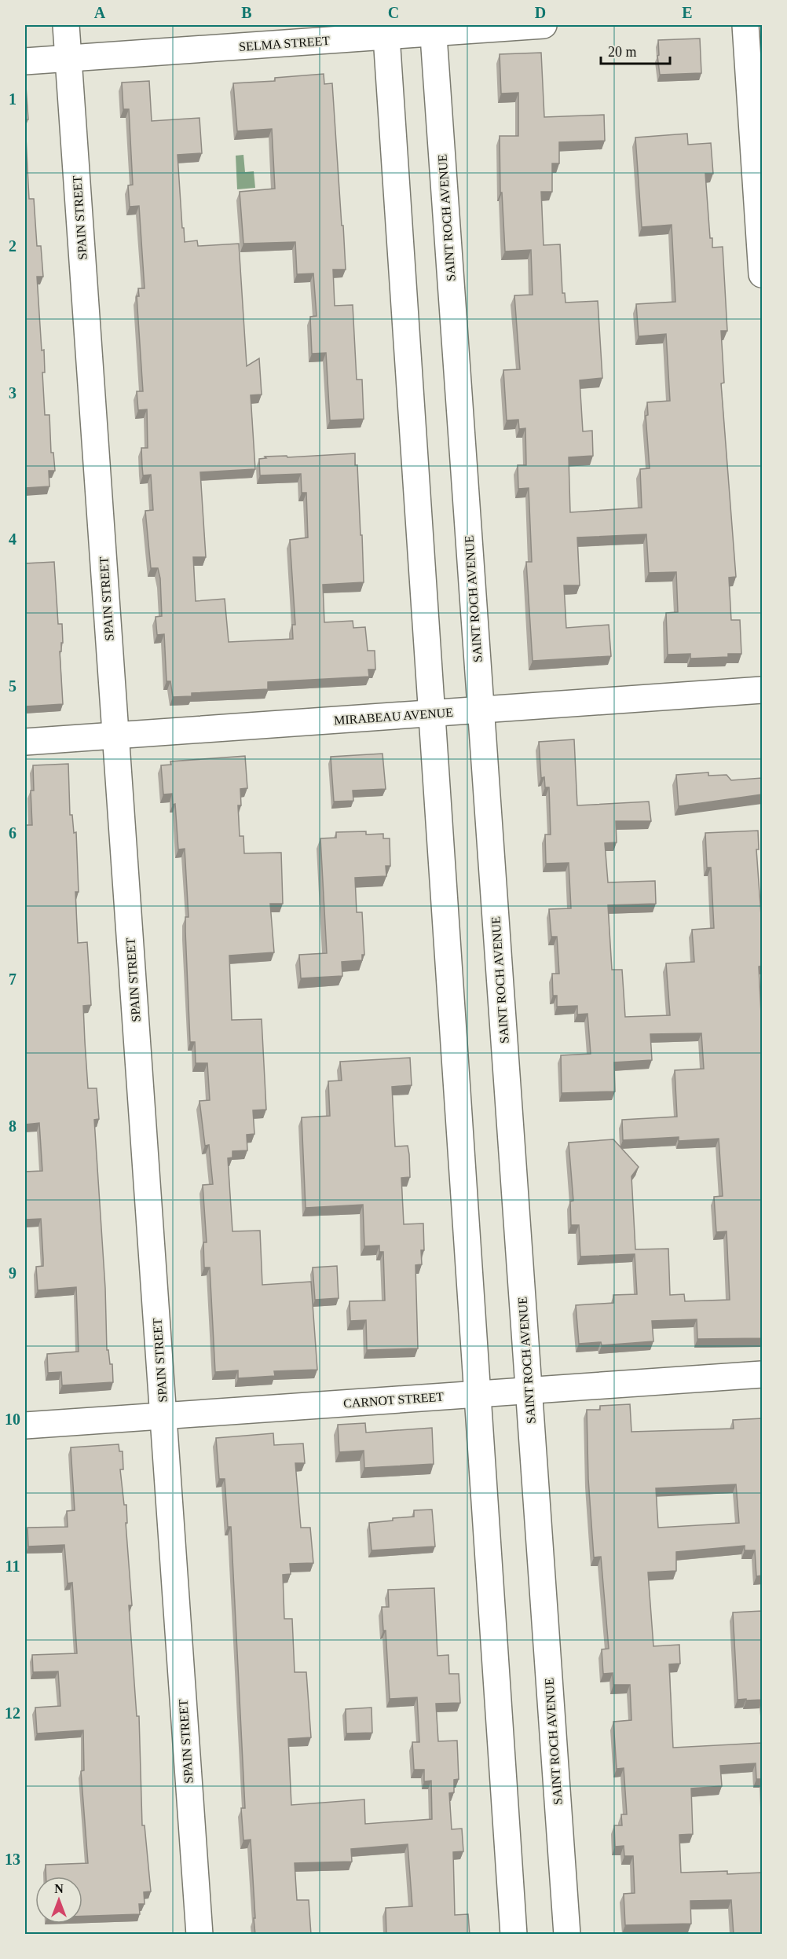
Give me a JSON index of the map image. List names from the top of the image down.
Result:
{
  "streets": {
    "street": [
      "SELMA STREET",
      "SPAIN STREET",
      "SAINT ROCH AVENUE",
      "MIRABEAU AVENUE",
      "CARNOT STREET"
    ]
  },
  "crossings": [
    ["SELMA STREET", "SPAIN STREET"],
    ["SELMA STREET", "SAINT ROCH AVENUE"],
    ["SPAIN STREET", "MIRABEAU AVENUE"],
    ["SPAIN STREET", "CARNOT STREET"],
    ["SAINT ROCH AVENUE", "MIRABEAU AVENUE"],
    ["SAINT ROCH AVENUE", "CARNOT STREET"]
  ],
  "scale_bar": "20 m",
  "north": "top",
  "grid": {
    "columns": [
      "A",
      "B",
      "C",
      "D",
      "E"
    ],
    "rows": [
      "1",
      "2",
      "3",
      "4",
      "5",
      "6",
      "7",
      "8",
      "9",
      "10",
      "11",
      "12",
      "13"
    ]
  }
}
